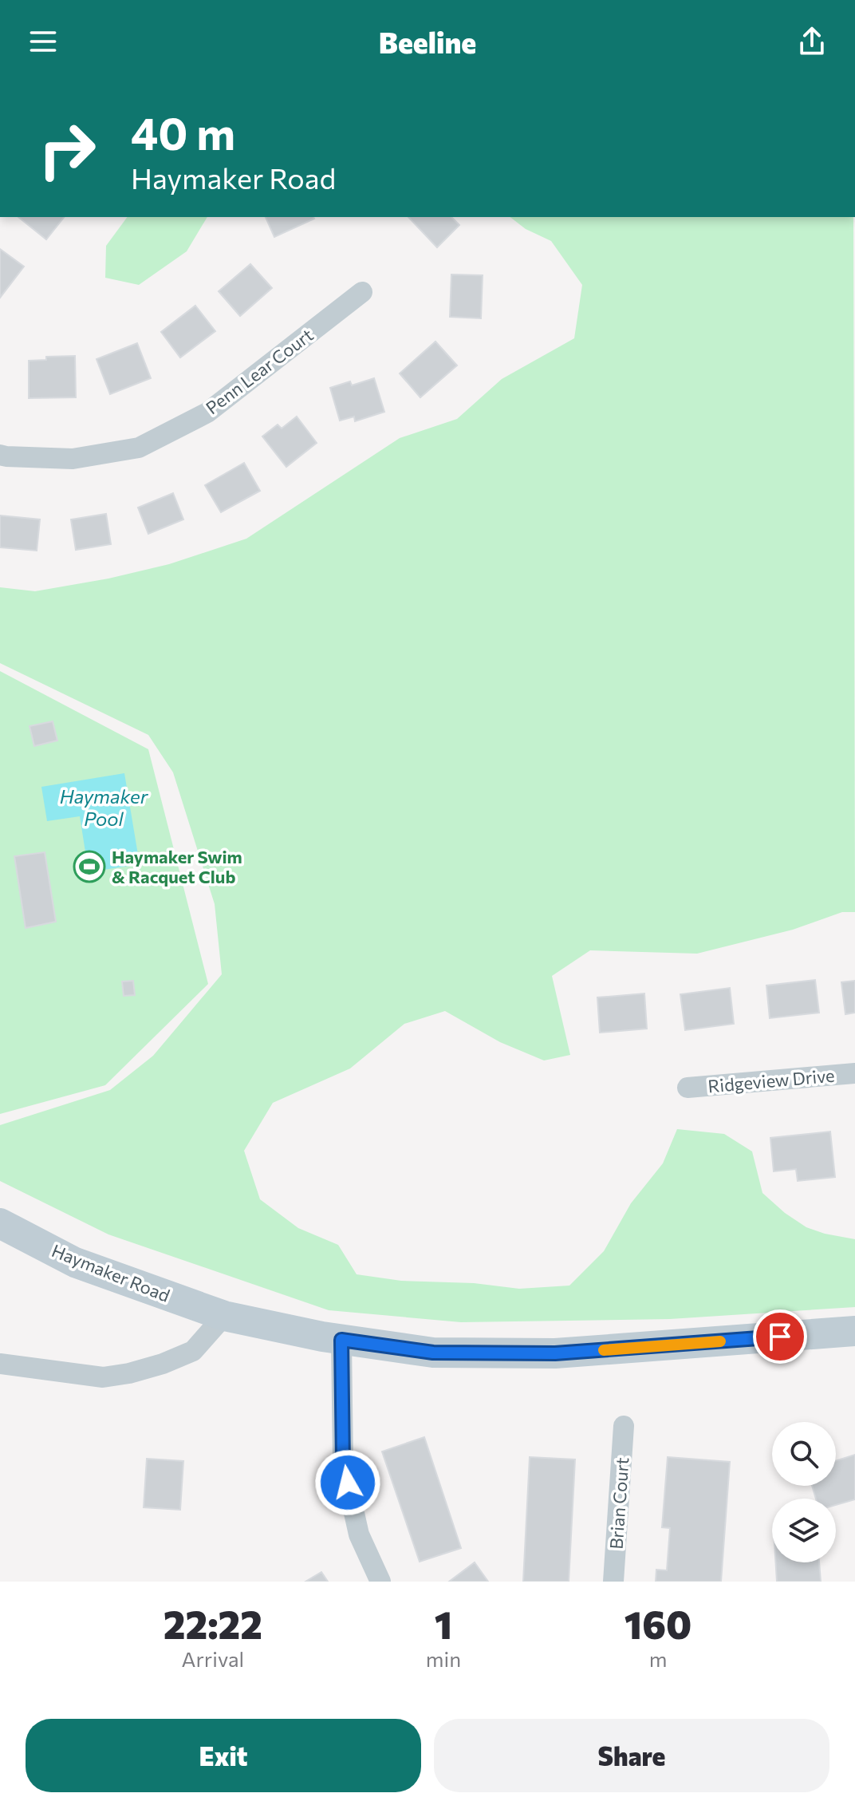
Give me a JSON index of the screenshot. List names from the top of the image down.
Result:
{
  "streets": {
    "main road": ["Haymaker Road"],
    "street": ["Penn Lear Court", "Ridgeview Drive", "Brian Court"]
  },
  "water": ["Haymaker Pool"],
  "places": {
    "sports": ["Haymaker Swim & Racquet Club"]
  },
  "page": {
    "header": "Beeline",
    "turn": ["40 m", "Haymaker Road"],
    "eta": [
      "22:22",
      "Arrival",
      "1",
      "min",
      "160",
      "m"
    ],
    "buttons": ["Exit", "Share"]
  }
}
